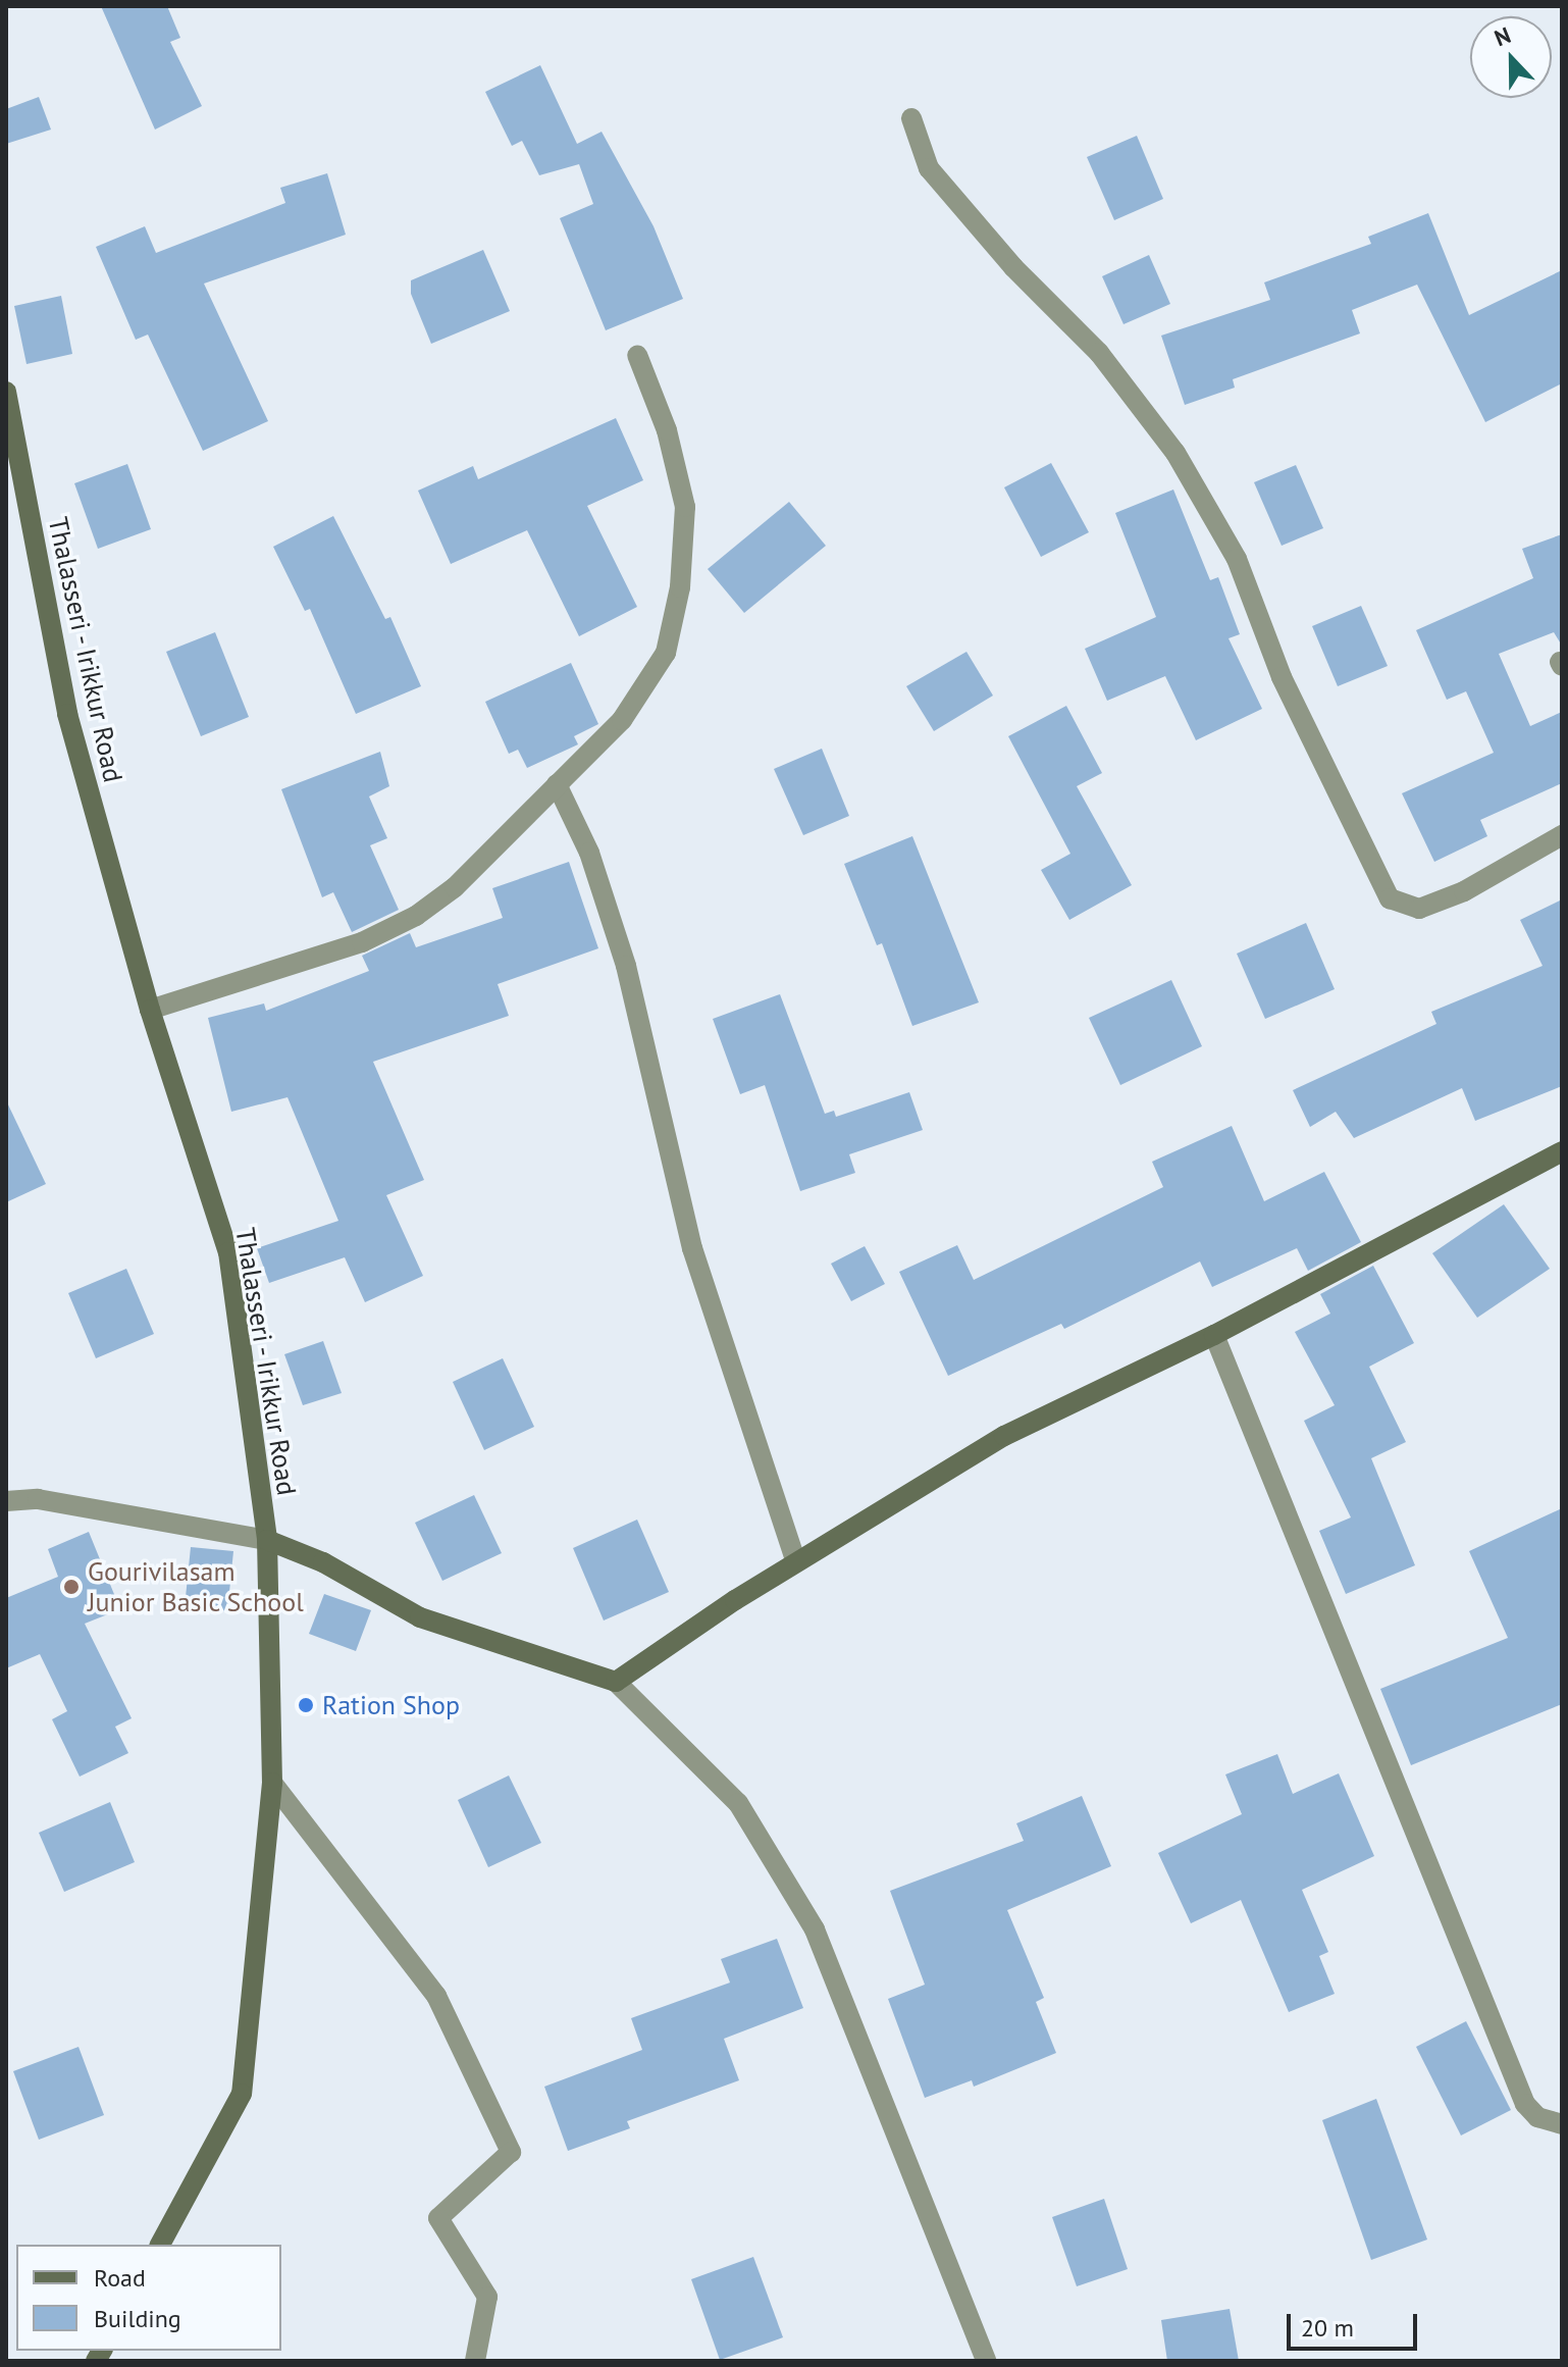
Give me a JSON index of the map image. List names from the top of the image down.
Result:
{
  "streets": {
    "main road": ["Thalasseri - Irikkur Road"]
  },
  "places": ["Gourivilasam Junior Basic School", "Ration Shop"],
  "legend": ["Road", "Building"],
  "scale_bar": "20 m",
  "north": "top"
}
